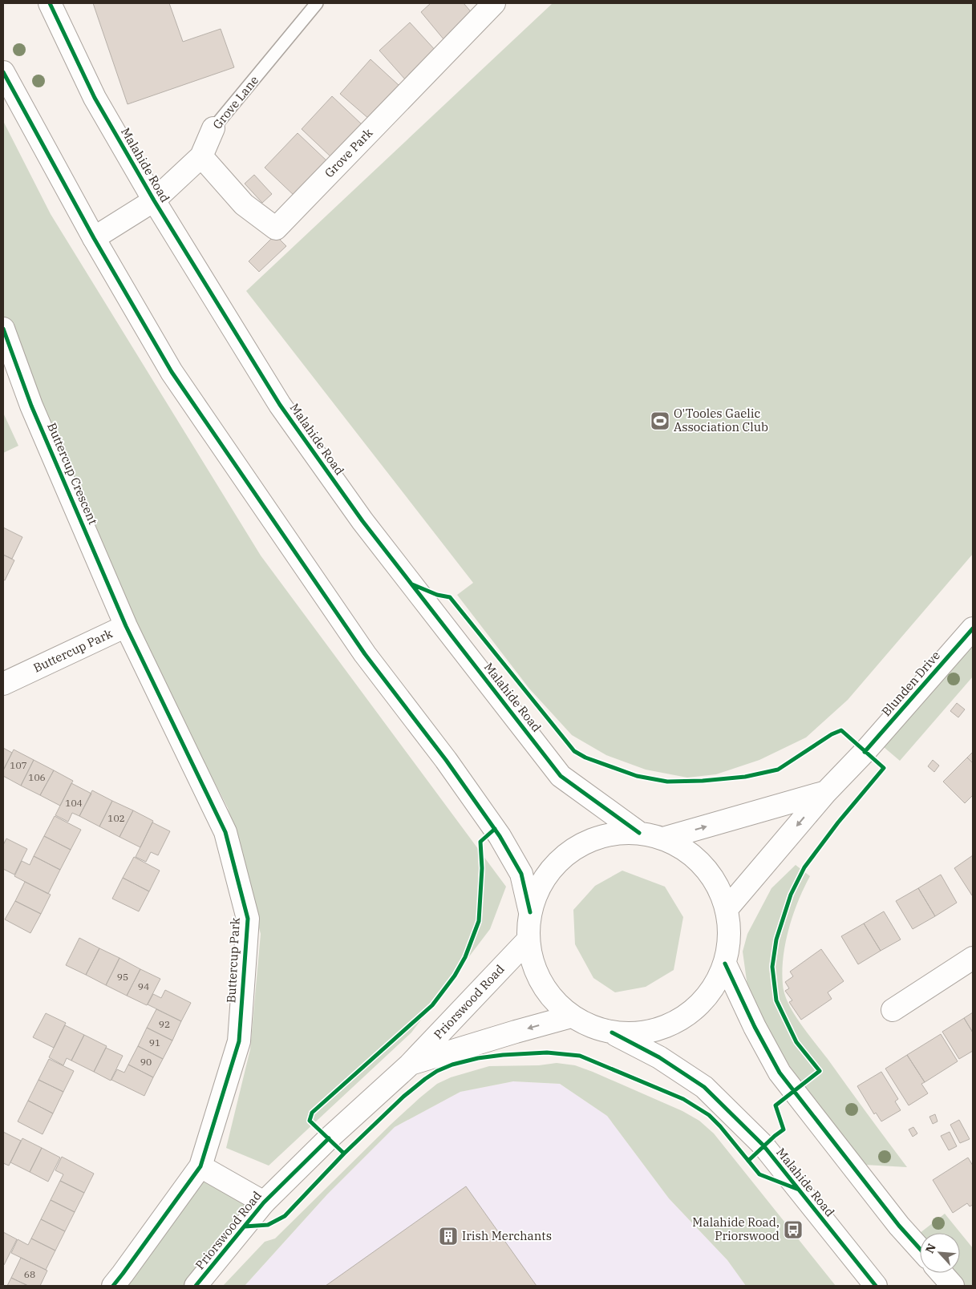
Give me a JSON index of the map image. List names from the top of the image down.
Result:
{
  "streets": {
    "main road": [
      "Grove Lane",
      "Grove Park",
      "Malahide Road",
      "Buttercup Crescent",
      "Buttercup Park",
      "Blunden Drive",
      "Priorswood Road"
    ]
  },
  "crossings": [
    ["Grove Lane", "Grove Park"],
    ["Grove Lane", "Malahide Road"],
    ["Buttercup Crescent", "Buttercup Park"]
  ],
  "one_way": ["Blunden Drive"],
  "places": {
    "sports": ["O'Tooles Gaelic Association Club"],
    "bus stop": ["Malahide Road, Priorswood"],
    "building": ["Irish Merchants"]
  },
  "house_numbers": [
    "107",
    "106",
    "104",
    "102",
    "95",
    "94",
    "92",
    "91",
    "90",
    "68"
  ],
  "north": "top left"
}
